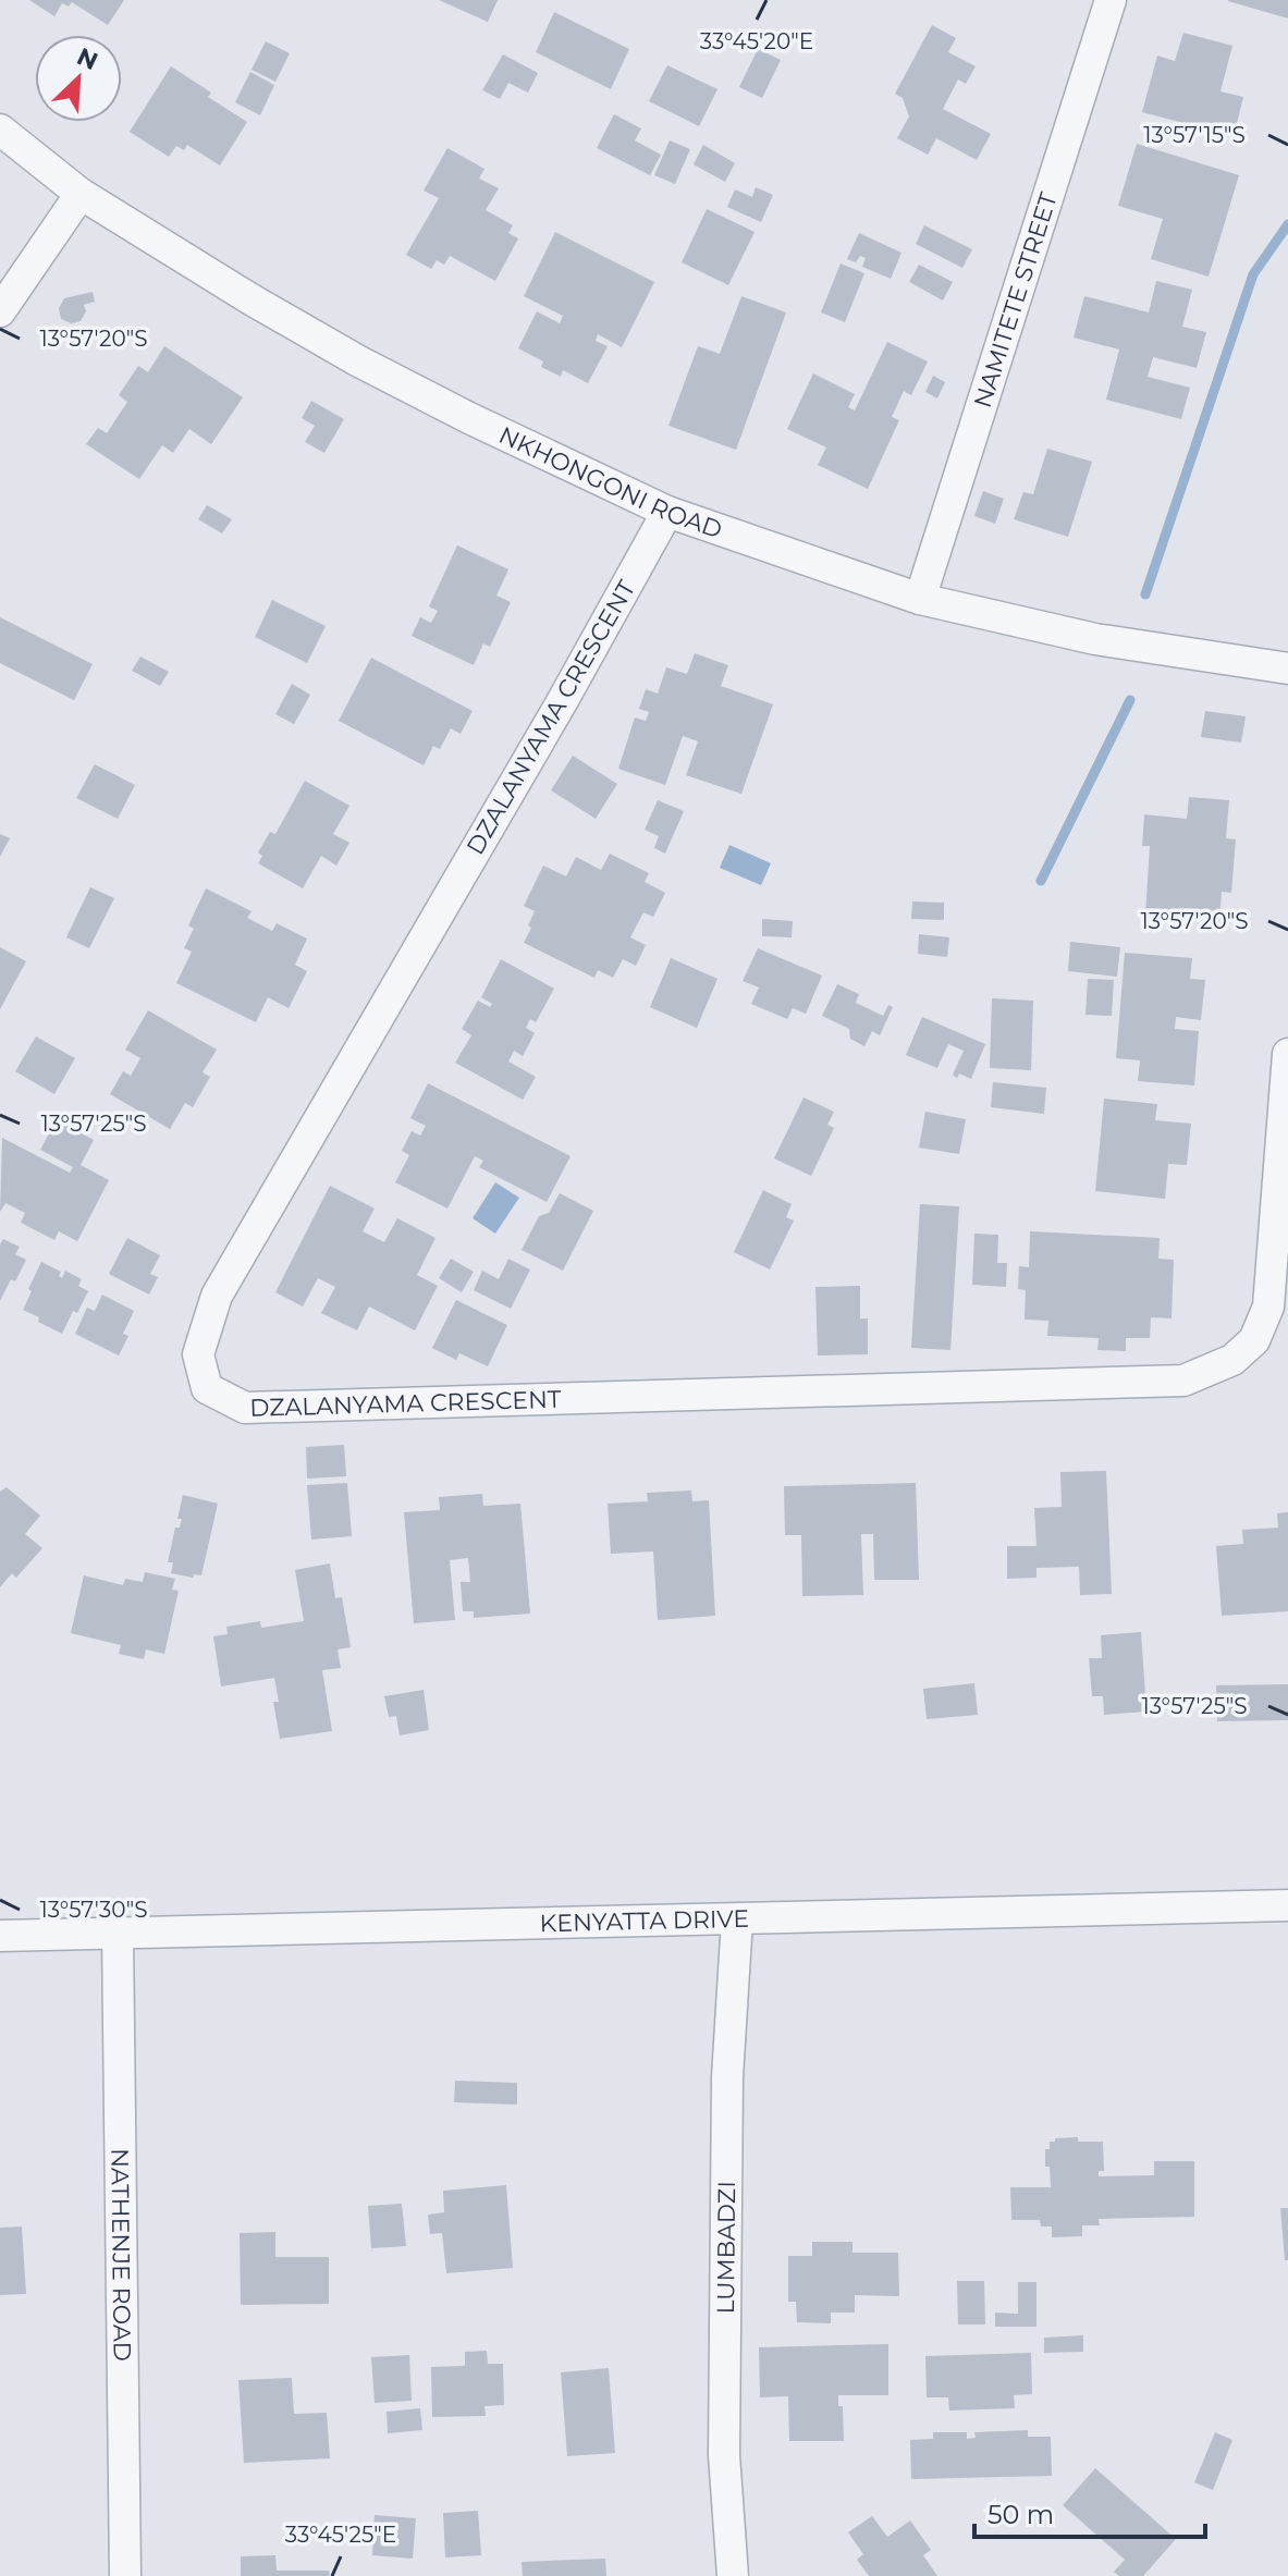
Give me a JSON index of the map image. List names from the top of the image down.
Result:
{
  "streets": {
    "street": [
      "NAMITETE STREET",
      "NKHONGONI ROAD",
      "DZALANYAMA CRESCENT",
      "KENYATTA DRIVE",
      "LUMBADZI",
      "NATHENJE ROAD"
    ]
  },
  "crossings": [
    ["NAMITETE STREET", "NKHONGONI ROAD"],
    ["NKHONGONI ROAD", "DZALANYAMA CRESCENT"],
    ["KENYATTA DRIVE", "LUMBADZI"],
    ["KENYATTA DRIVE", "NATHENJE ROAD"]
  ],
  "scale_bar": "50 m",
  "north": "top right",
  "coordinates": [
    "33°45'20\"E",
    "13°57'15\"S",
    "13°57'20\"S",
    "13°57'25\"S",
    "13°57'30\"S",
    "33°45'25\"E"
  ]
}
